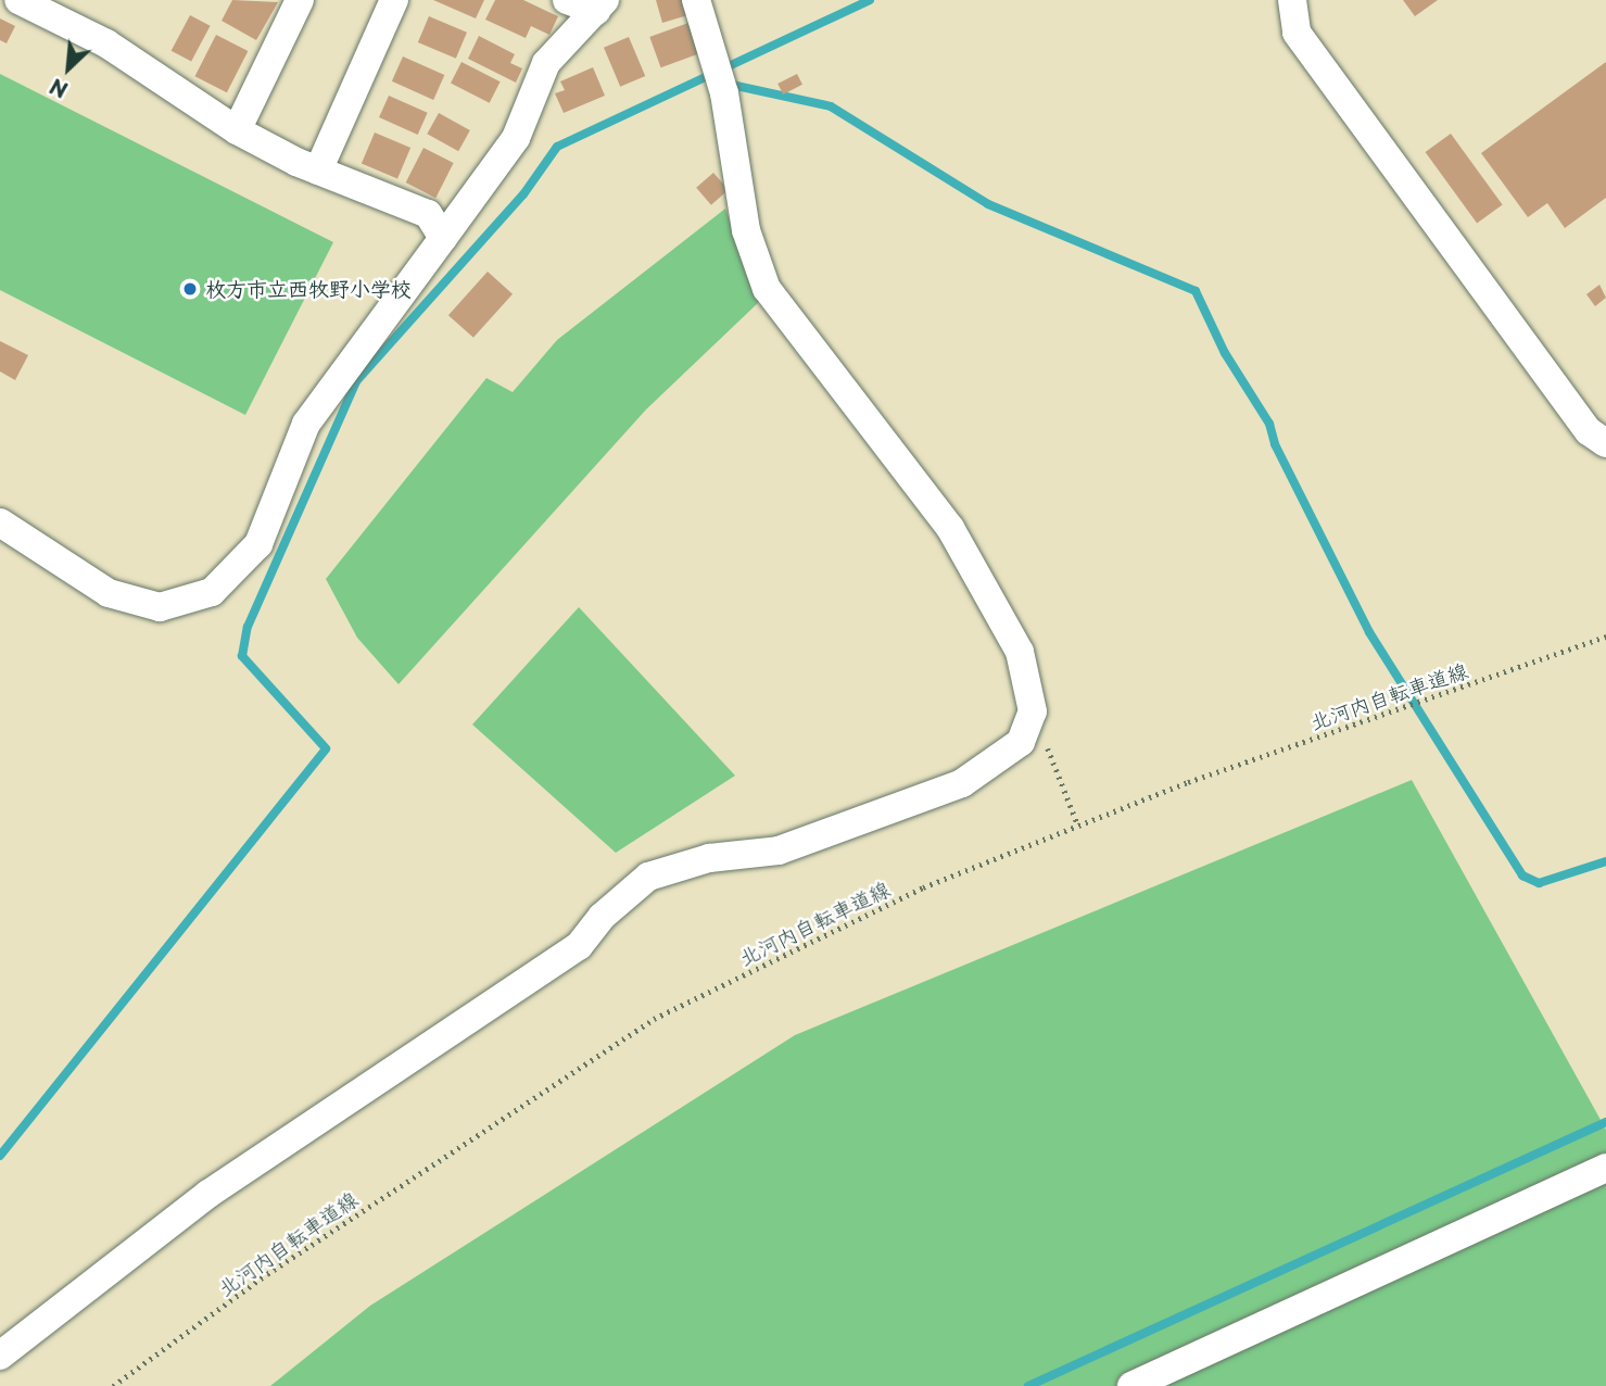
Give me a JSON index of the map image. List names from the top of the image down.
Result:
{
  "streets": {
    "path": ["北河内自転車道線"]
  },
  "places": ["枚方市立西牧野小学校"],
  "north": "bottom left"
}
